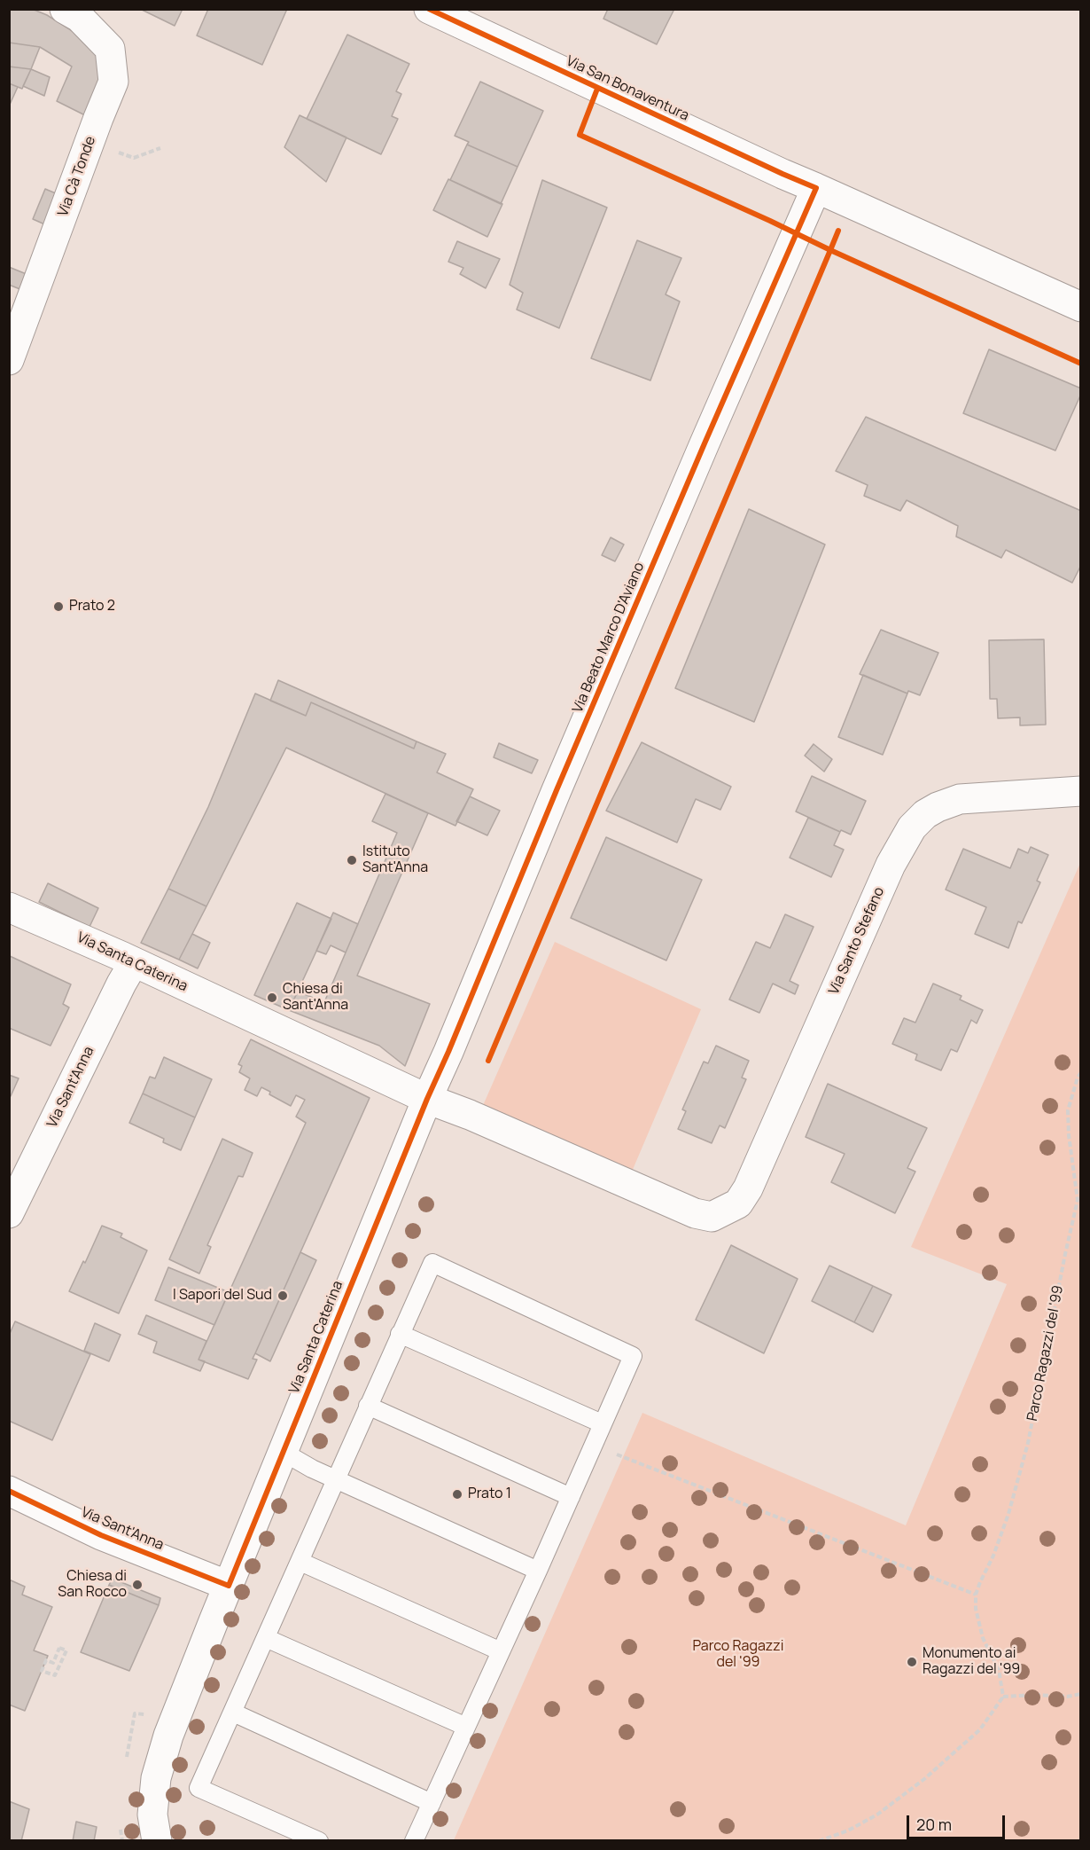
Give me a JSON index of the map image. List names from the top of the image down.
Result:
{
  "streets": {
    "street": [
      "Via San Bonaventura",
      "Via Cà Tonde",
      "Via Beato Marco D'Aviano",
      "Via Santo Stefano",
      "Via Santa Caterina",
      "Via Sant'Anna"
    ],
    "path": ["Parco Ragazzi del '99"]
  },
  "crossings": [
    ["Via San Bonaventura", "Via Beato Marco D'Aviano"],
    ["Via Beato Marco D'Aviano", "Via Santa Caterina"],
    ["Via Santo Stefano", "Via Santa Caterina"],
    ["Via Santa Caterina", "Via Sant'Anna"]
  ],
  "parks": ["Parco Ragazzi del '99"],
  "places": [
    "Prato 2",
    "Istituto Sant'Anna",
    "Chiesa di Sant'Anna",
    "I Sapori del Sud",
    "Prato 1",
    "Chiesa di San Rocco",
    "Monumento ai Ragazzi del '99"
  ],
  "scale_bar": "20 m"
}
